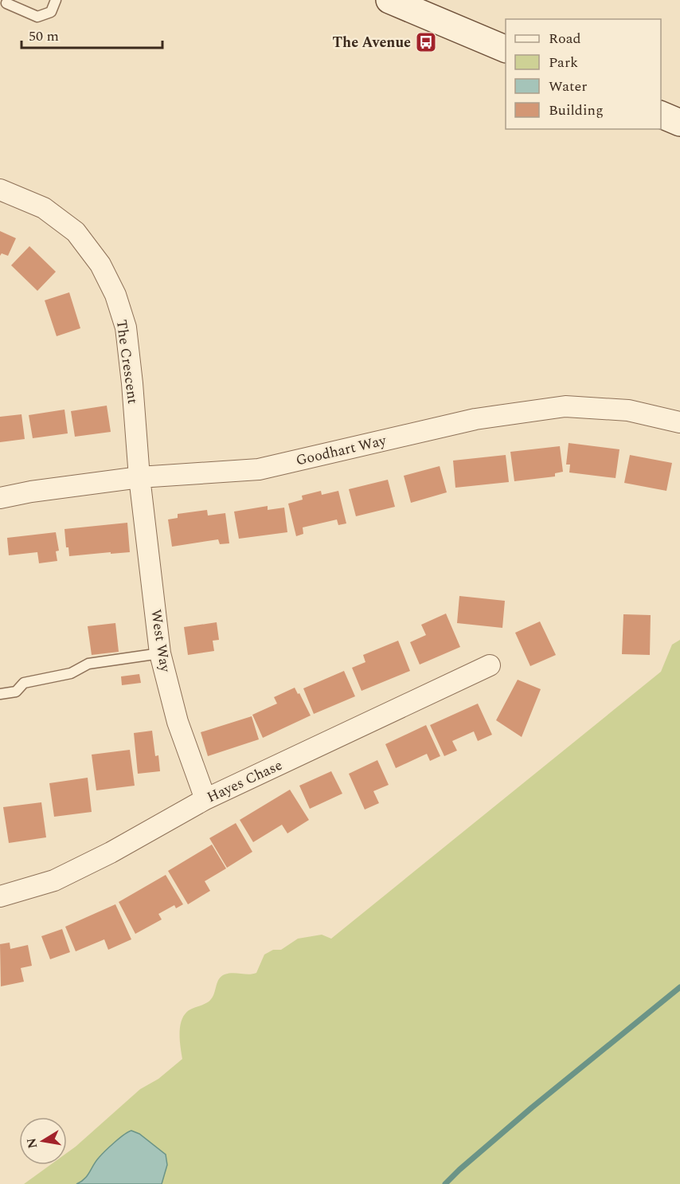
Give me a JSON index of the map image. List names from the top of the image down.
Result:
{
  "streets": {
    "street": [
      "The Crescent",
      "Goodhart Way",
      "West Way",
      "Hayes Chase"
    ]
  },
  "crossings": [
    ["The Crescent", "Goodhart Way"],
    ["The Crescent", "West Way"],
    ["Goodhart Way", "West Way"],
    ["West Way", "Hayes Chase"]
  ],
  "places": {
    "bus stop": ["The Avenue"]
  },
  "legend": [
    "Road",
    "Park",
    "Water",
    "Building"
  ],
  "scale_bar": "50 m",
  "north": "left"
}
